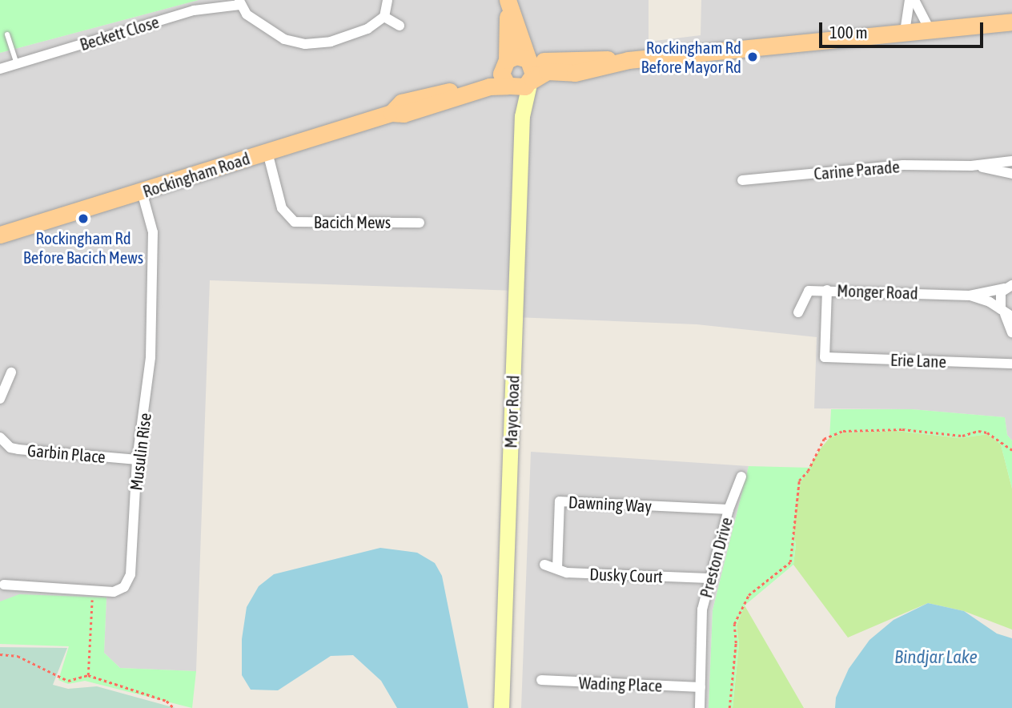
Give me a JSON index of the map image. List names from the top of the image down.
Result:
{
  "streets": {
    "main road": ["Rockingham Road", "Mayor Road"],
    "street": [
      "Beckett Close",
      "Carine Parade",
      "Bacich Mews",
      "Monger Road",
      "Erie Lane",
      "Musulin Rise",
      "Garbin Place",
      "Dawning Way",
      "Preston Drive",
      "Dusky Court",
      "Wading Place"
    ]
  },
  "crossings": [
    ["Rockingham Road", "Bacich Mews"],
    ["Rockingham Road", "Mayor Road"],
    ["Rockingham Road", "Musulin Rise"],
    ["Monger Road", "Erie Lane"],
    ["Musulin Rise", "Garbin Place"],
    ["Dawning Way", "Preston Drive"],
    ["Dawning Way", "Dusky Court"],
    ["Preston Drive", "Dusky Court"],
    ["Preston Drive", "Wading Place"]
  ],
  "water": ["Bindjar Lake"],
  "places": ["Rockingham Rd Before Mayor Rd", "Rockingham Rd Before Bacich Mews"],
  "scale_bar": "100 m"
}
